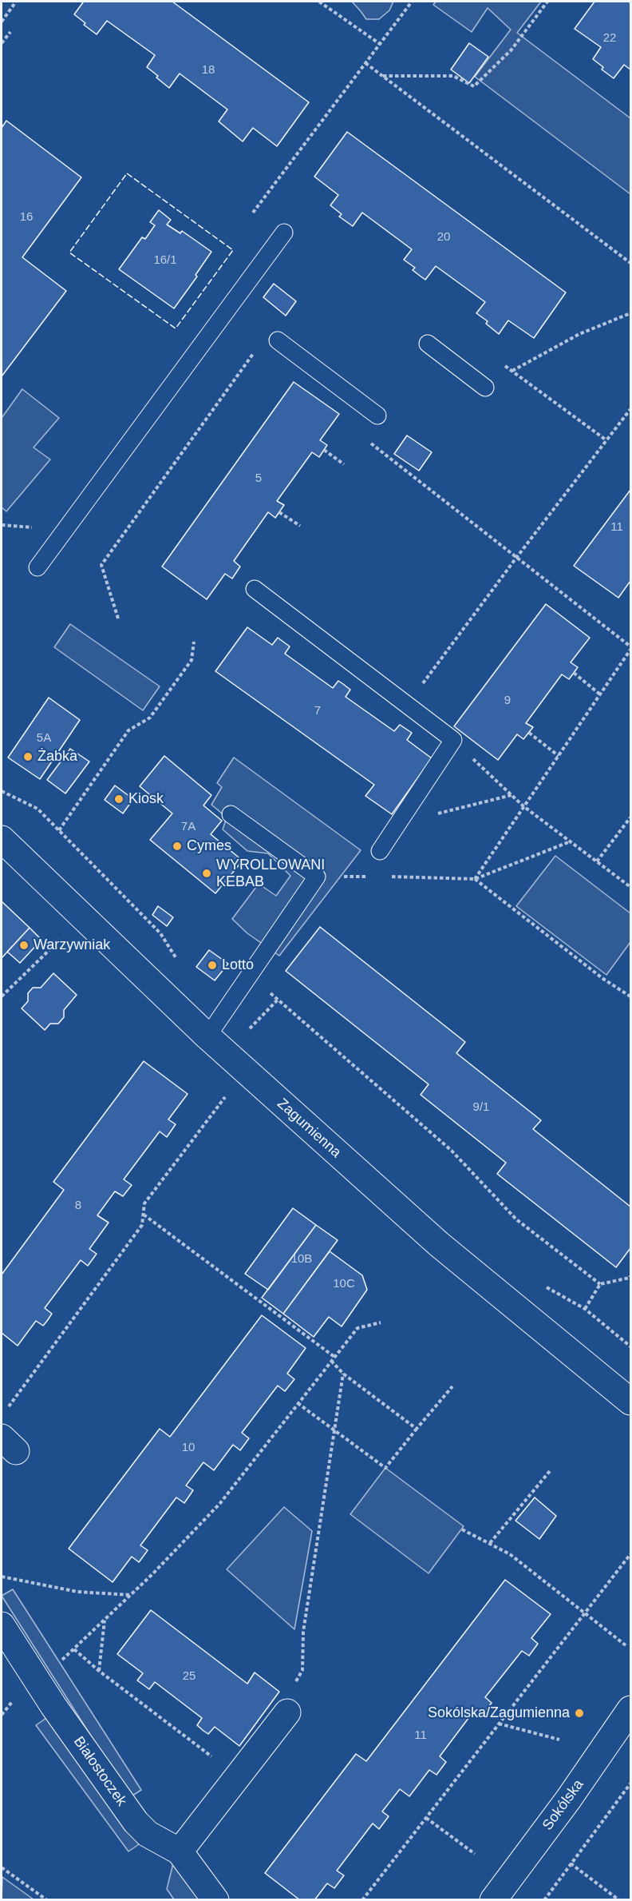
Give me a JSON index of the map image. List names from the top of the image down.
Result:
{
  "streets": {
    "street": ["Zagumienna", "Białostoczek", "Sokólska"]
  },
  "places": [
    "Żabka",
    "Kiosk",
    "Cymes",
    "WYROLLOWANI KEBAB",
    "Warzywniak",
    "Lotto",
    "Sokólska/Zagumienna"
  ],
  "house_numbers": [
    "22",
    "18",
    "16",
    "20",
    "16/1",
    "5",
    "11",
    "9",
    "7",
    "5A",
    "7A",
    "9/1",
    "8",
    "10B",
    "10C",
    "10",
    "25",
    "11"
  ]
}
